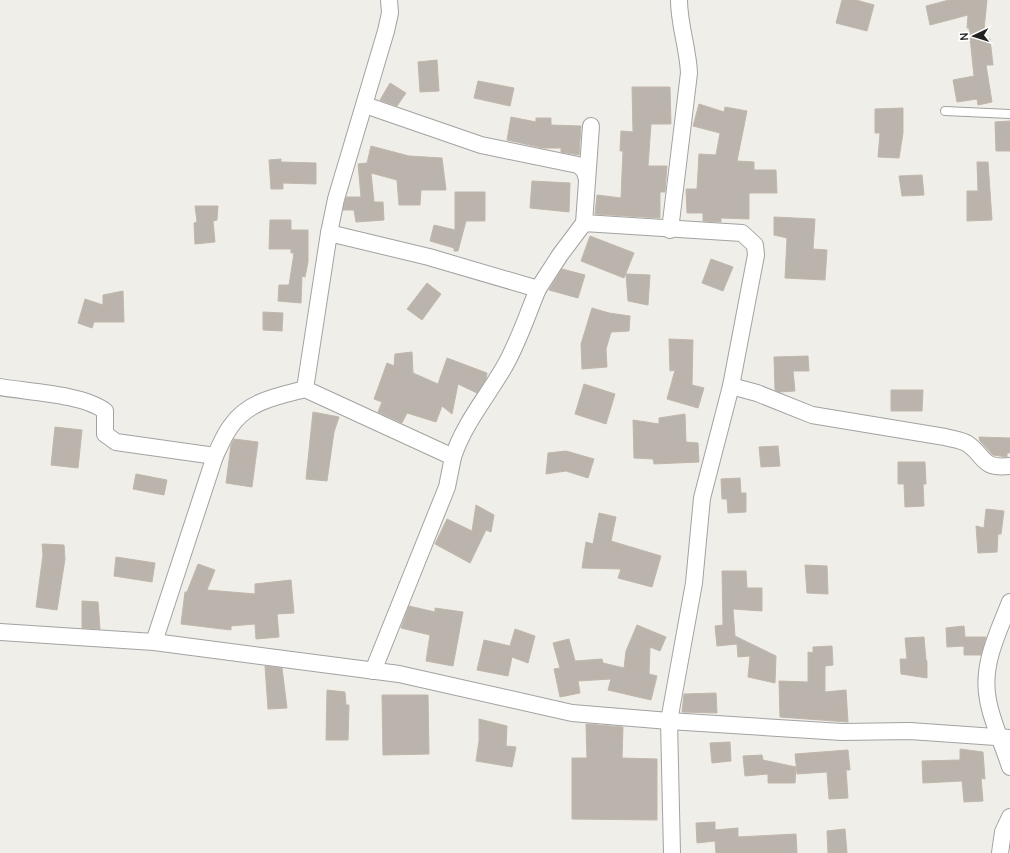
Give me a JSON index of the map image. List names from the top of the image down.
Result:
{
  "north": "left"
}
